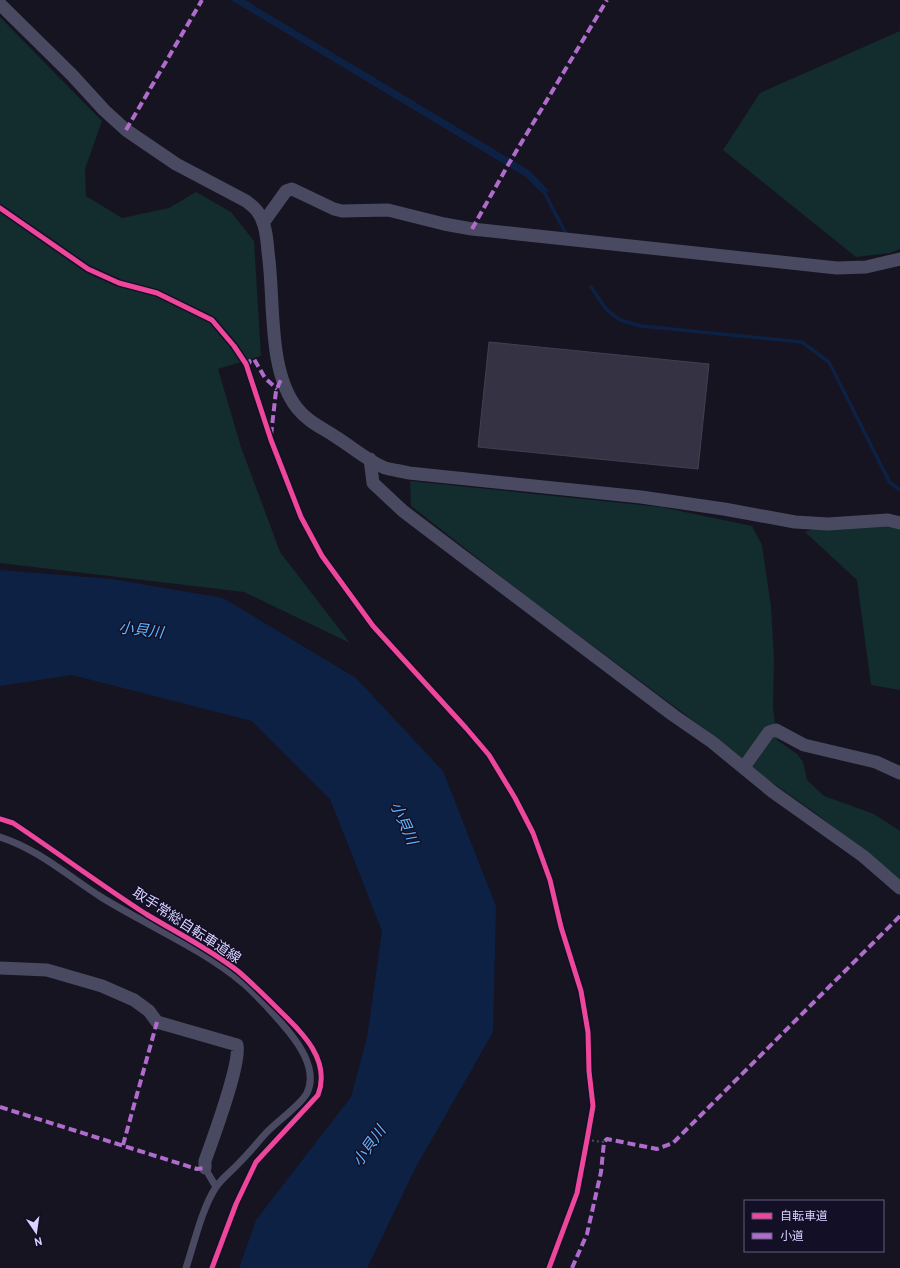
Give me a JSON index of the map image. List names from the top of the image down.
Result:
{
  "streets": {
    "cycle path": ["取手常総自転車道線"]
  },
  "water": ["小貝川"],
  "legend": ["自転車道", "小道"],
  "north": "bottom"
}
